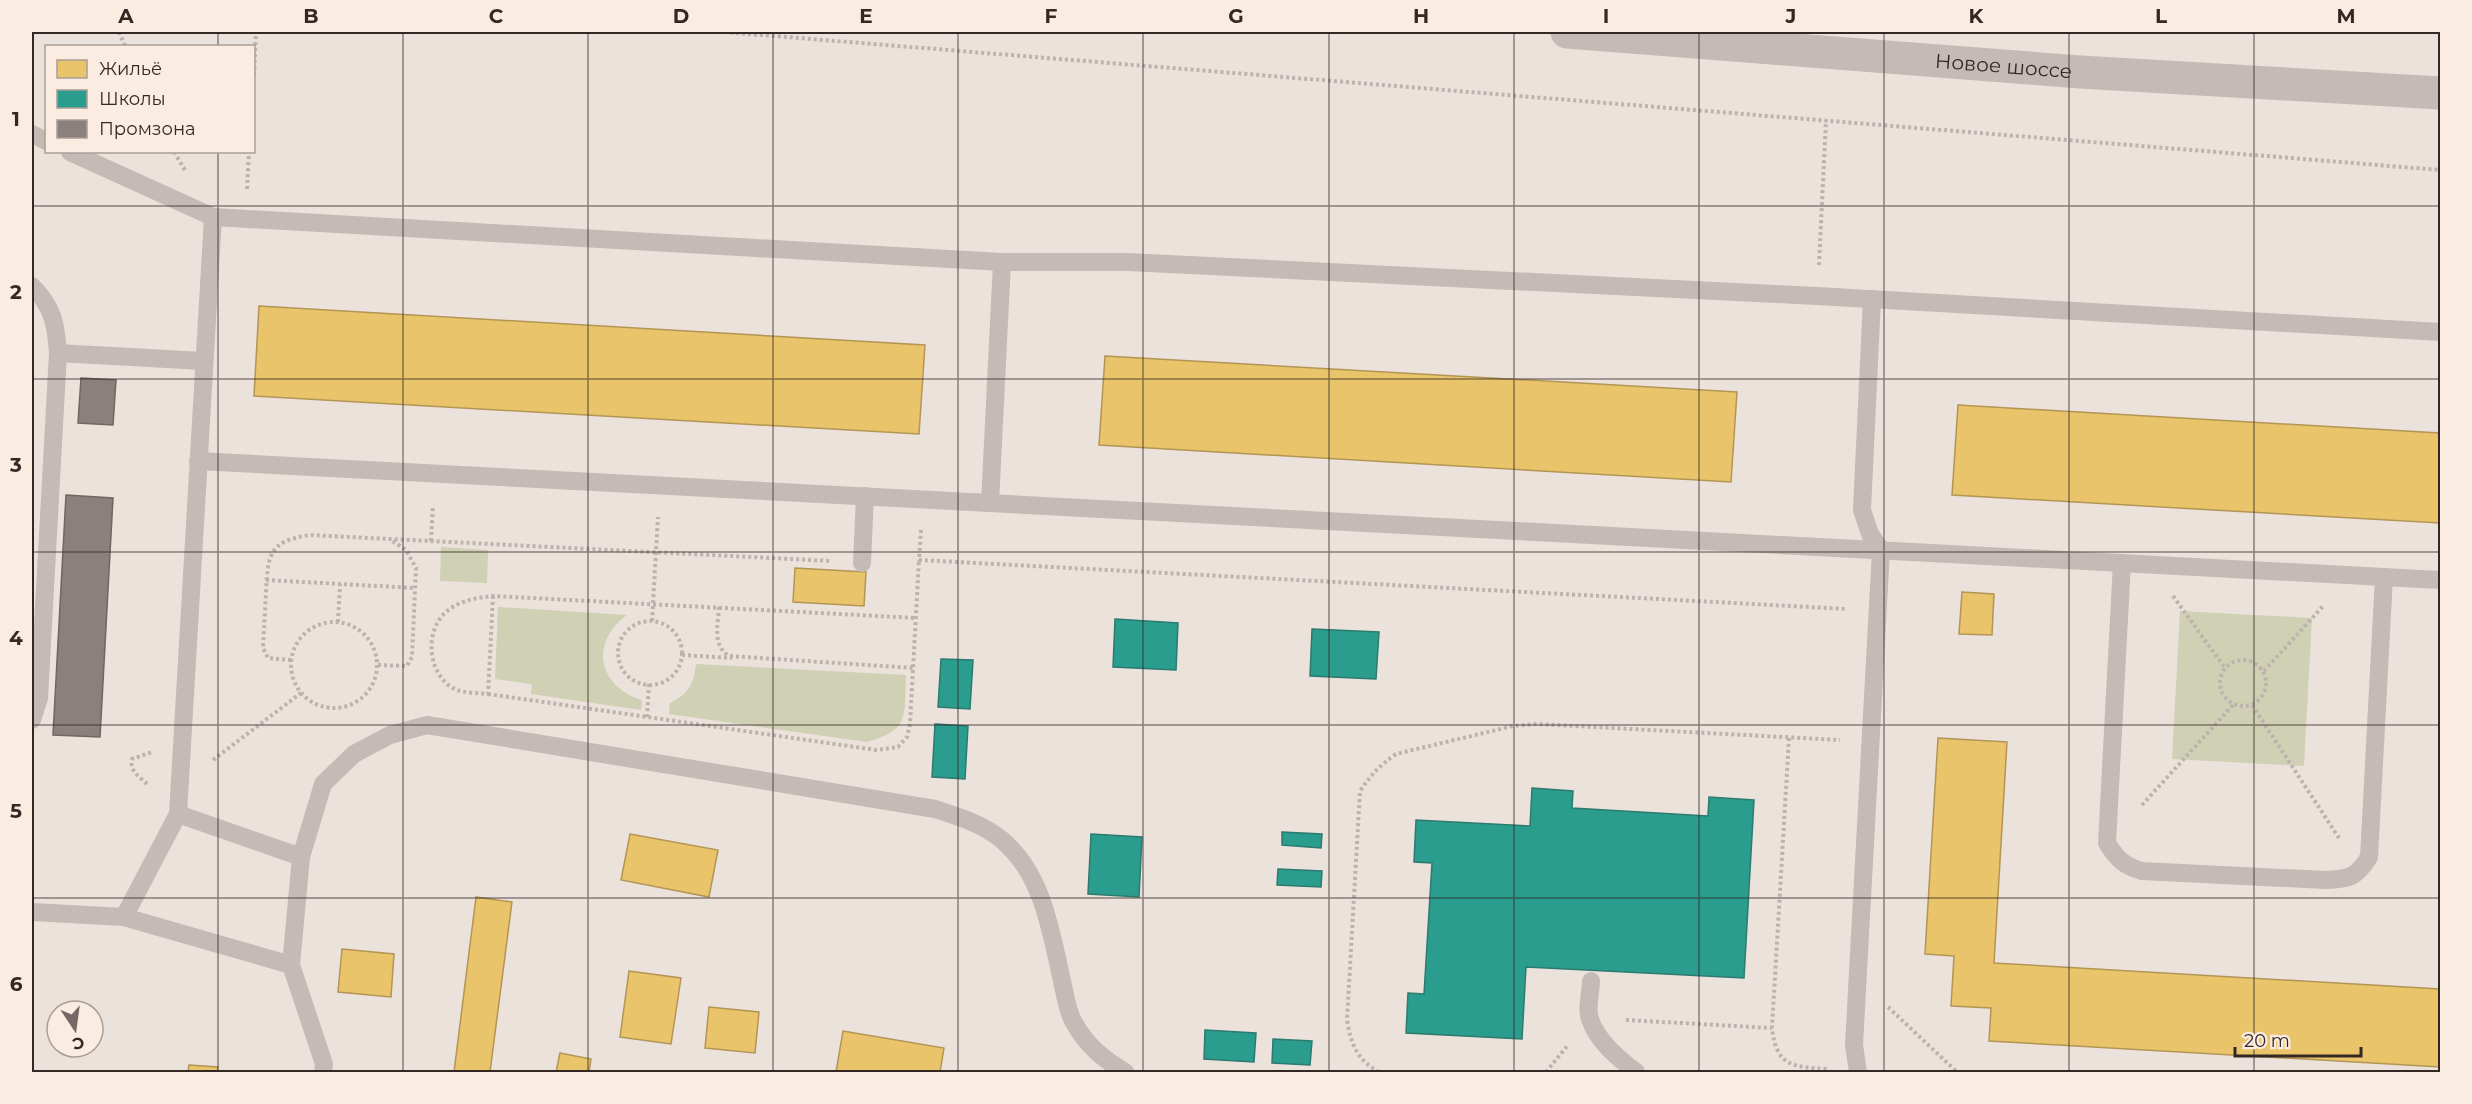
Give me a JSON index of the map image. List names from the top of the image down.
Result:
{
  "streets": {
    "street": ["Новое шоссе"]
  },
  "legend": ["Жильё", "Школы", "Промзона"],
  "scale_bar": "20 m",
  "north": "bottom",
  "grid": {
    "columns": [
      "A",
      "B",
      "C",
      "D",
      "E",
      "F",
      "G",
      "H",
      "I",
      "J",
      "K",
      "L",
      "M"
    ],
    "rows": [
      "1",
      "2",
      "3",
      "4",
      "5",
      "6"
    ]
  }
}
